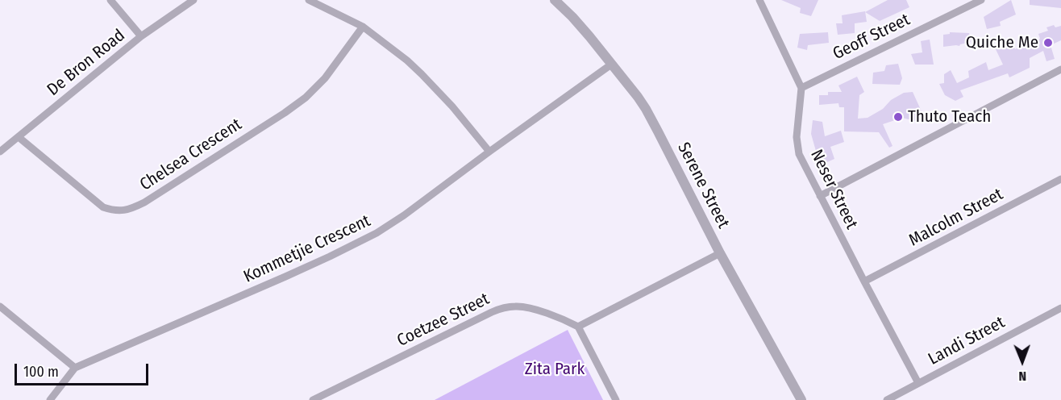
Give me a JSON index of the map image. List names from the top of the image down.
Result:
{
  "streets": {
    "street": [
      "Geoff Street",
      "De Bron Road",
      "Chelsea Crescent",
      "Serene Street",
      "Neser Street",
      "Malcolm Street",
      "Kommetjie Crescent",
      "Coetzee Street",
      "Landi Street"
    ]
  },
  "crossings": [
    ["Geoff Street", "Neser Street"],
    ["De Bron Road", "Chelsea Crescent"],
    ["Serene Street", "Kommetjie Crescent"],
    ["Neser Street", "Malcolm Street"],
    ["Neser Street", "Landi Street"]
  ],
  "parks": ["Zita Park"],
  "places": ["Quiche Me", "Thuto Teach"],
  "scale_bar": "100 m",
  "north": "bottom"
}
